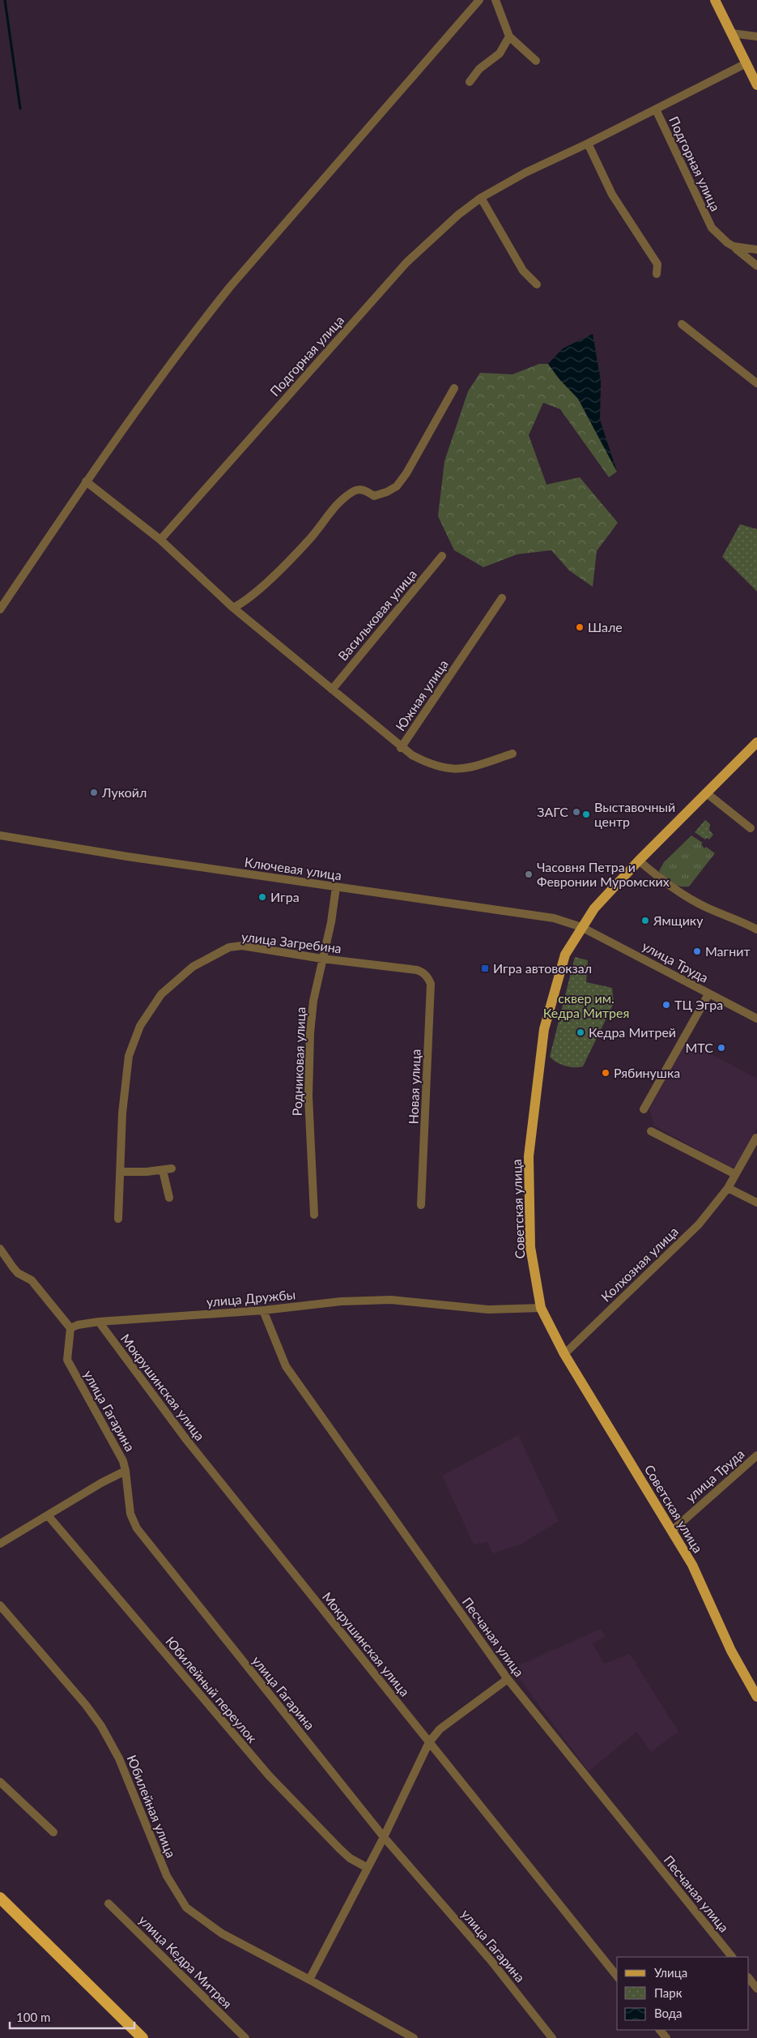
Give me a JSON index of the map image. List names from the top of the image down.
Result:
{
  "streets": {
    "main road": ["Советская улица"],
    "street": [
      "Подгорная улица",
      "Васильковая улица",
      "Южная улица",
      "Ключевая улица",
      "улица Загребина",
      "улица Труда",
      "Родниковая улица",
      "Новая улица",
      "Колхозная улица",
      "улица Дружбы",
      "Мокрушинская улица",
      "улица Гагарина",
      "Песчаная улица",
      "Юбилейный переулок",
      "Юбилейная улица",
      "улица Кедра Митрея"
    ]
  },
  "crossings": [
    ["Ключевая улица", "улица Труда"],
    ["Ключевая улица", "Родниковая улица"],
    ["Ключевая улица", "Советская улица"],
    ["улица Загребина", "Родниковая улица"],
    ["улица Загребина", "Новая улица"],
    ["улица Труда", "Советская улица"],
    ["Советская улица", "Колхозная улица"],
    ["Советская улица", "улица Дружбы"],
    ["улица Дружбы", "Мокрушинская улица"],
    ["улица Дружбы", "улица Гагарина"],
    ["улица Дружбы", "Песчаная улица"]
  ],
  "parks": ["сквер им. Кедра Митрея"],
  "places": {
    "other": [
      "Шале",
      "Лукойл",
      "ЗАГС",
      "Выставочный центр",
      "Часовня Петра и Февронии Муромских",
      "Игра",
      "Ямщику",
      "Магнит",
      "ТЦ Эгра",
      "Кедра Митрей",
      "МТС",
      "Рябинушка"
    ],
    "transit": ["Игра автовокзал"]
  },
  "legend": ["Улица", "Парк", "Вода"],
  "scale_bar": "100 m"
}
